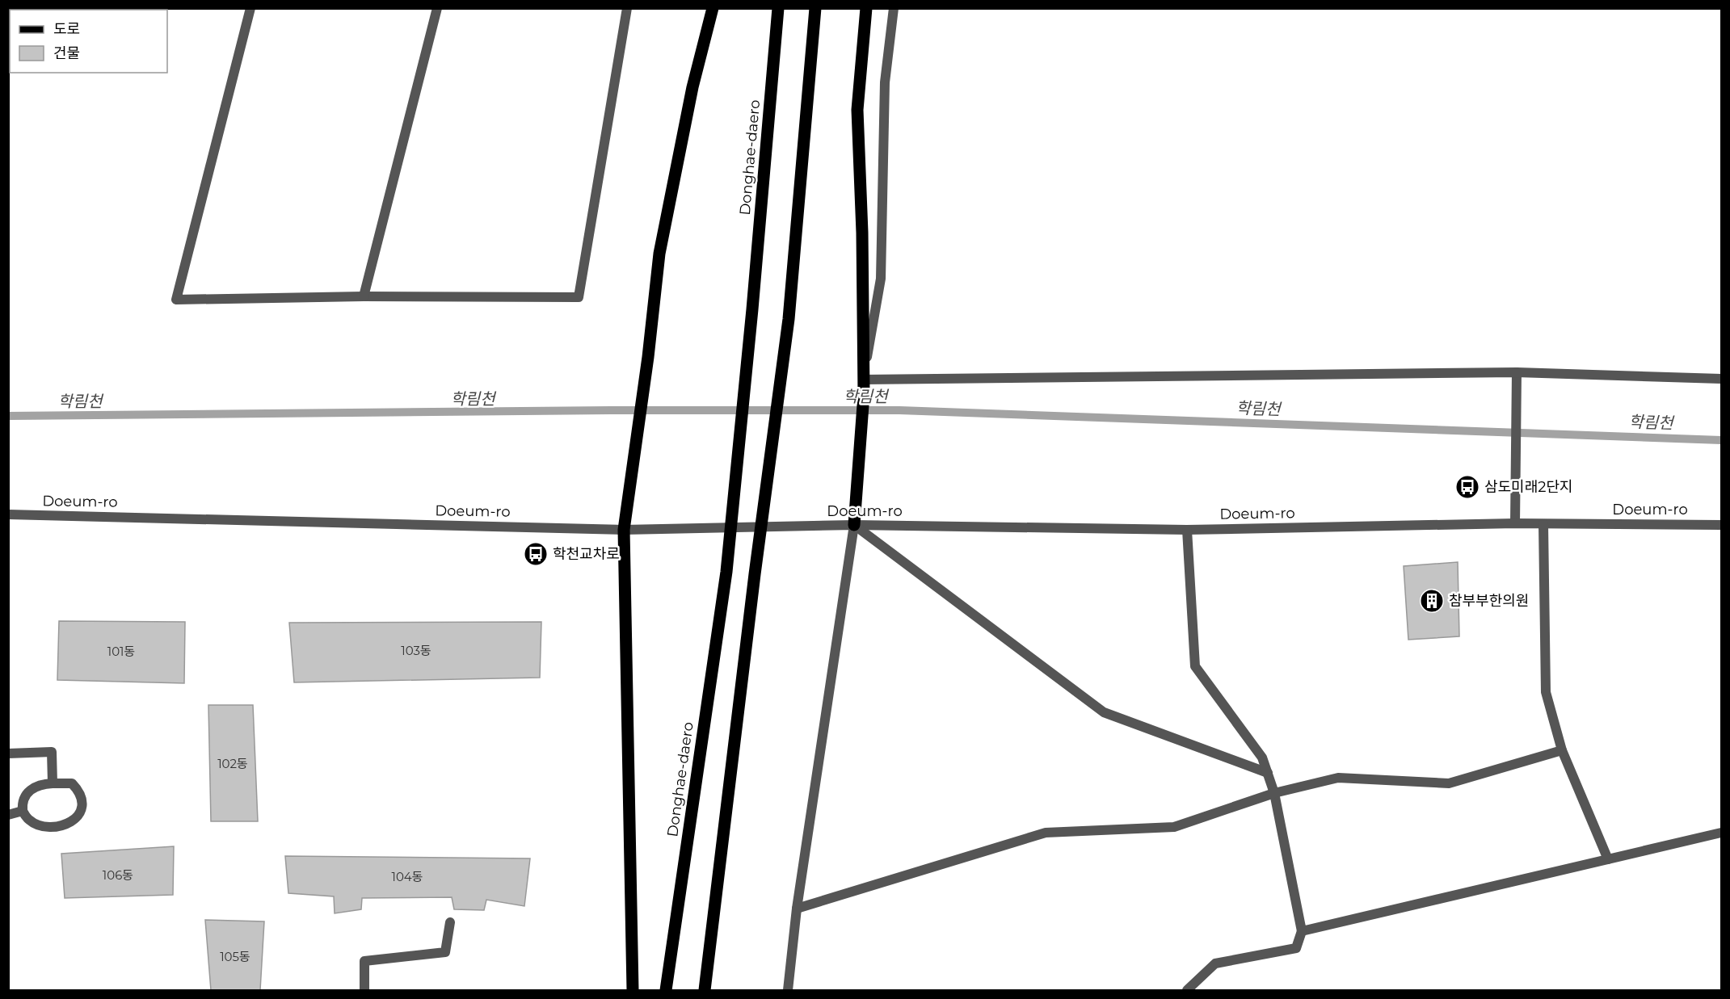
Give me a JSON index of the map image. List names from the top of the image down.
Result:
{
  "streets": {
    "main road": ["Donghae-daero"],
    "street": ["Doeum-ro"]
  },
  "water": ["학림천"],
  "places": {
    "bus stop": ["삼도미래2단지", "학천교차로"],
    "building": ["참부부한의원"]
  },
  "house_numbers": [
    "103동",
    "101동",
    "102동",
    "106동",
    "104동",
    "105동"
  ],
  "legend": ["도로", "건물"]
}
